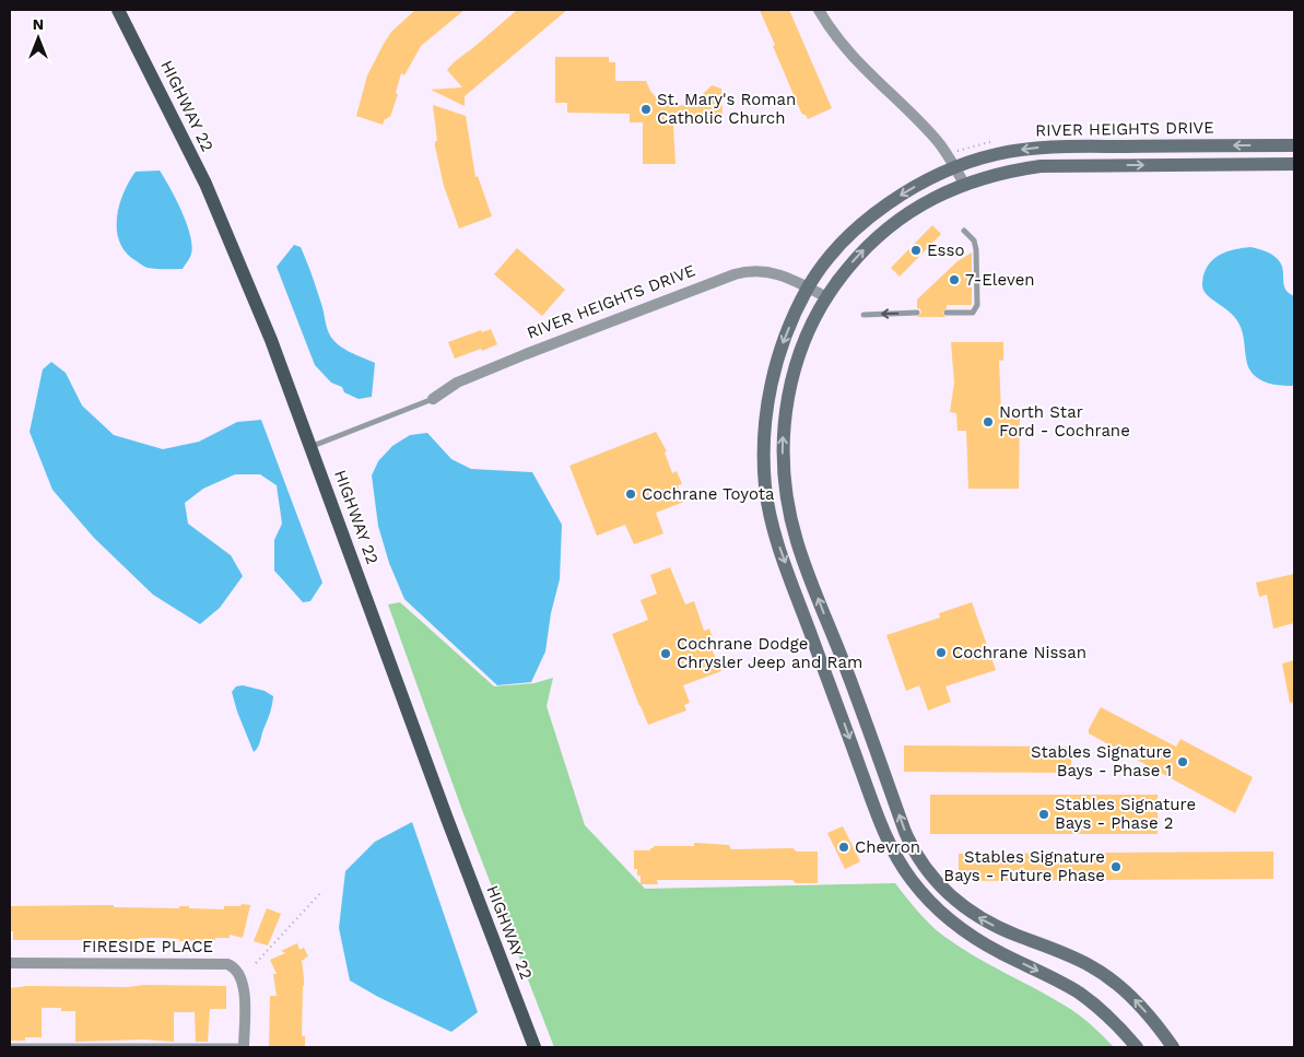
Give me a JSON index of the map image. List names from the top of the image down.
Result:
{
  "streets": {
    "main road": ["HIGHWAY 22"],
    "street": ["RIVER HEIGHTS DRIVE", "FIRESIDE PLACE"]
  },
  "places": [
    "St. Mary's Roman Catholic Church",
    "Esso",
    "7-Eleven",
    "North Star Ford - Cochrane",
    "Cochrane Toyota",
    "Cochrane Nissan",
    "Cochrane Dodge Chrysler Jeep and Ram",
    "Stables Signature Bays - Phase 1",
    "Stables Signature Bays - Phase 2",
    "Chevron",
    "Stables Signature Bays - Future Phase"
  ],
  "north": "top"
}
